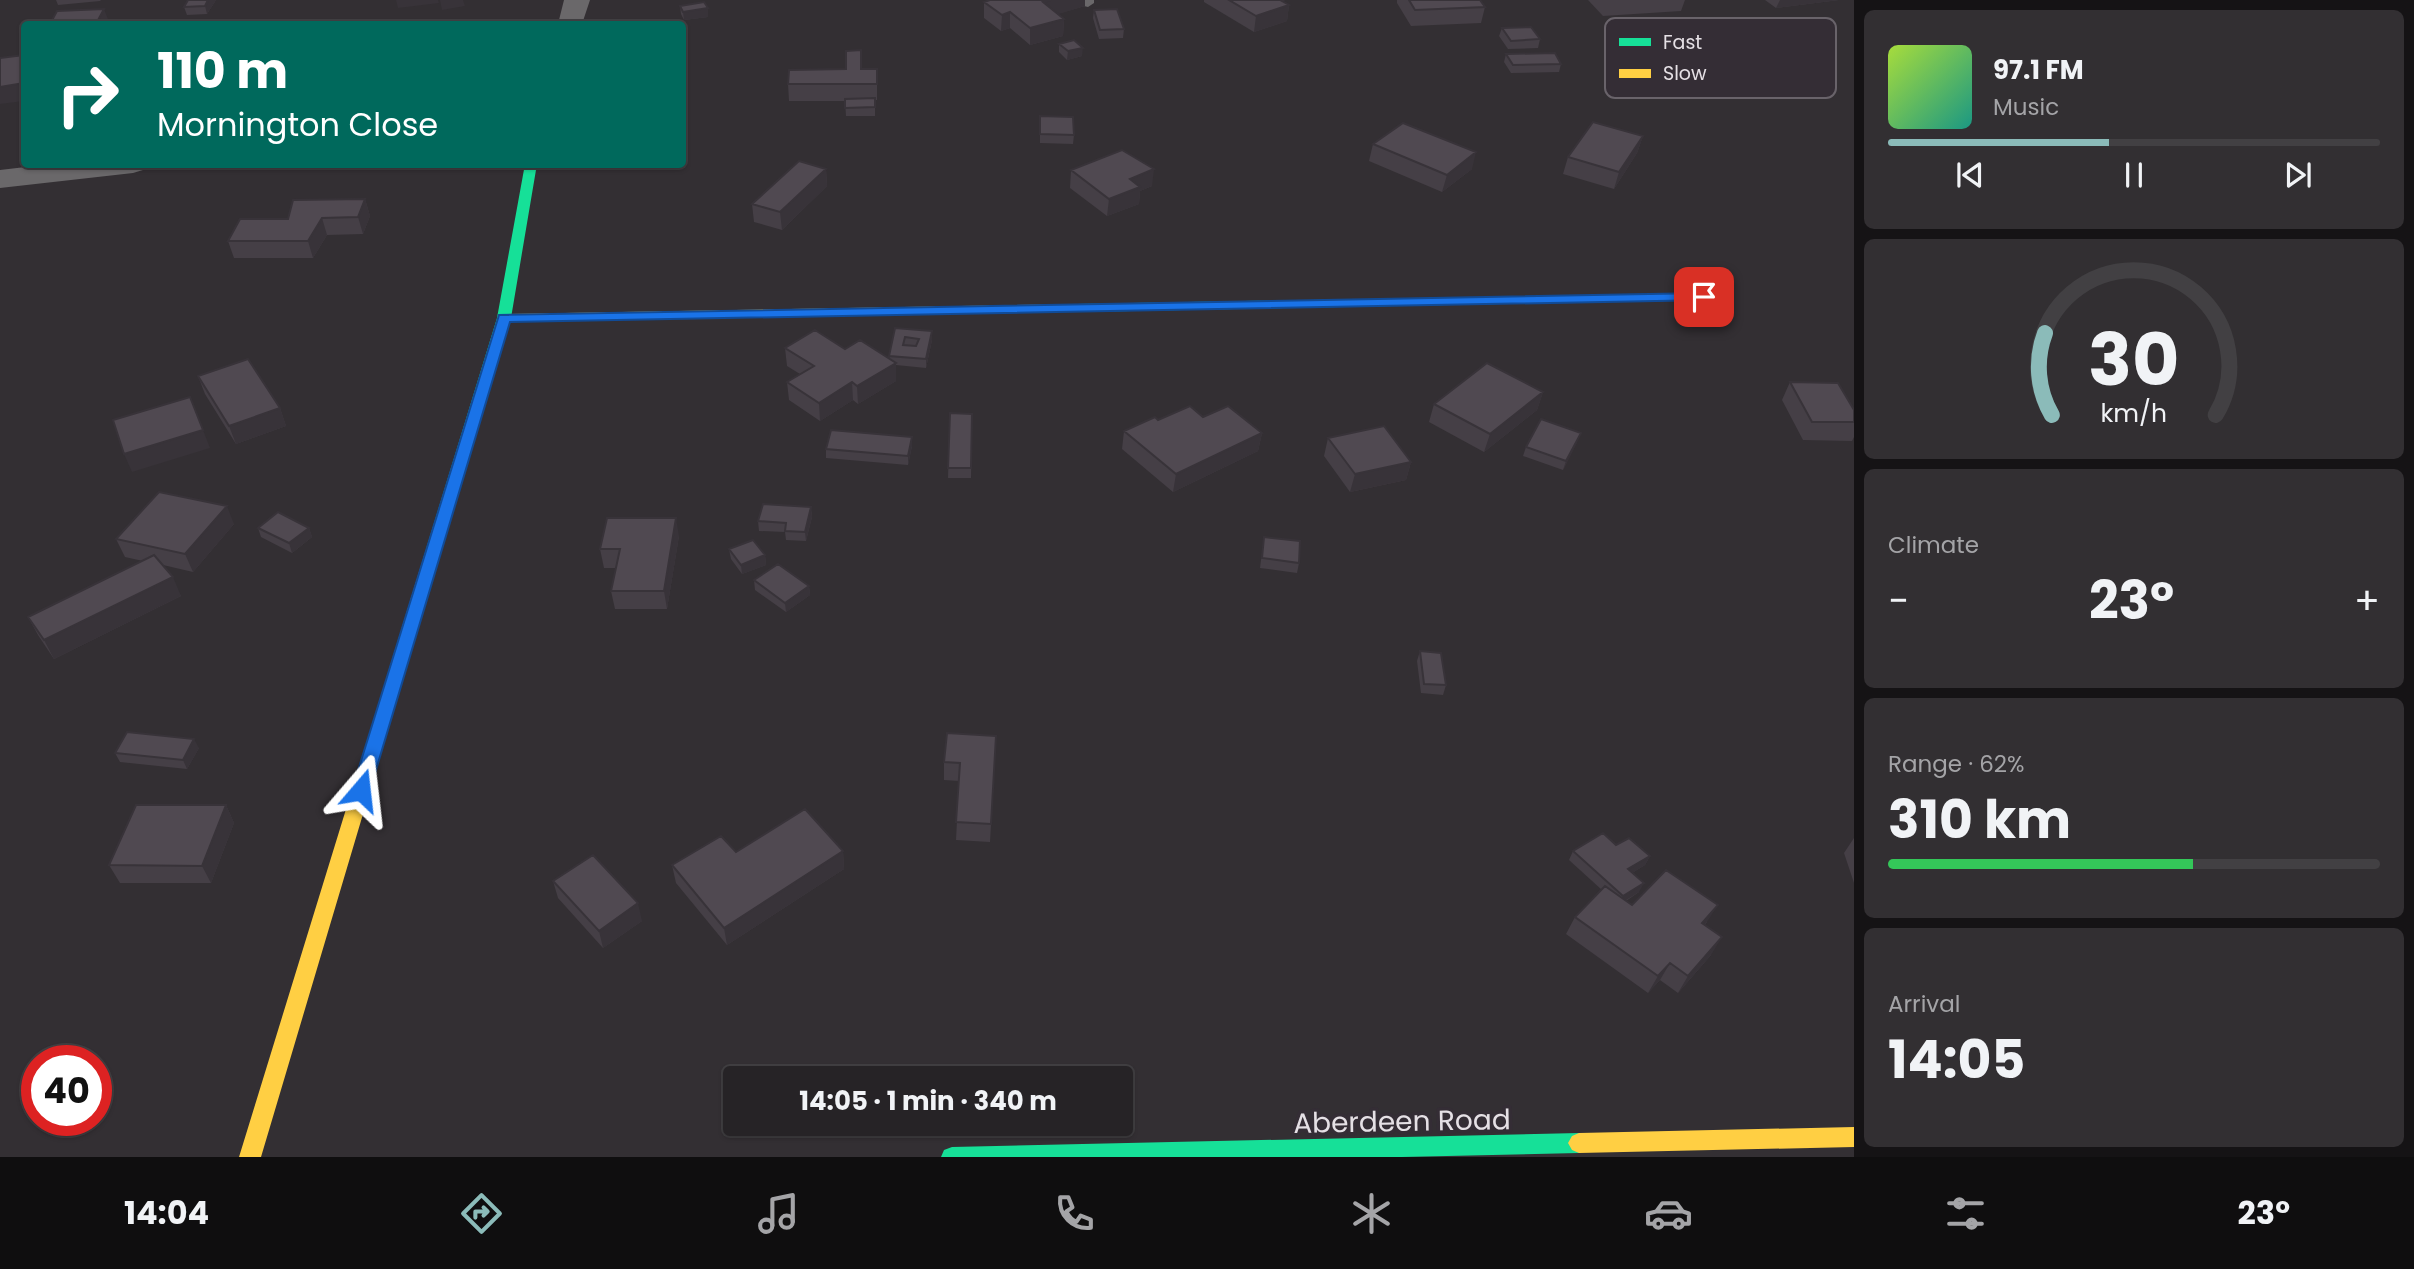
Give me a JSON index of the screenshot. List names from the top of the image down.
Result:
{
  "streets": {
    "street": ["Aberdeen Road"]
  },
  "legend": ["Fast", "Slow"],
  "page": {
    "turn": ["110 m", "Mornington Close"],
    "song": ["97.1 FM", "Music"],
    "tile": [
      "Climate",
      ["Range · 62%", "310 km"],
      ["Arrival", "14:05"]
    ],
    "heat": ["−", "23°", "+"],
    "limit": "40",
    "trip": "14:05 · 1 min · 340 m",
    "tabs": ["14:04", "23°"],
    "gauge": ["30", "km/h"]
  }
}
